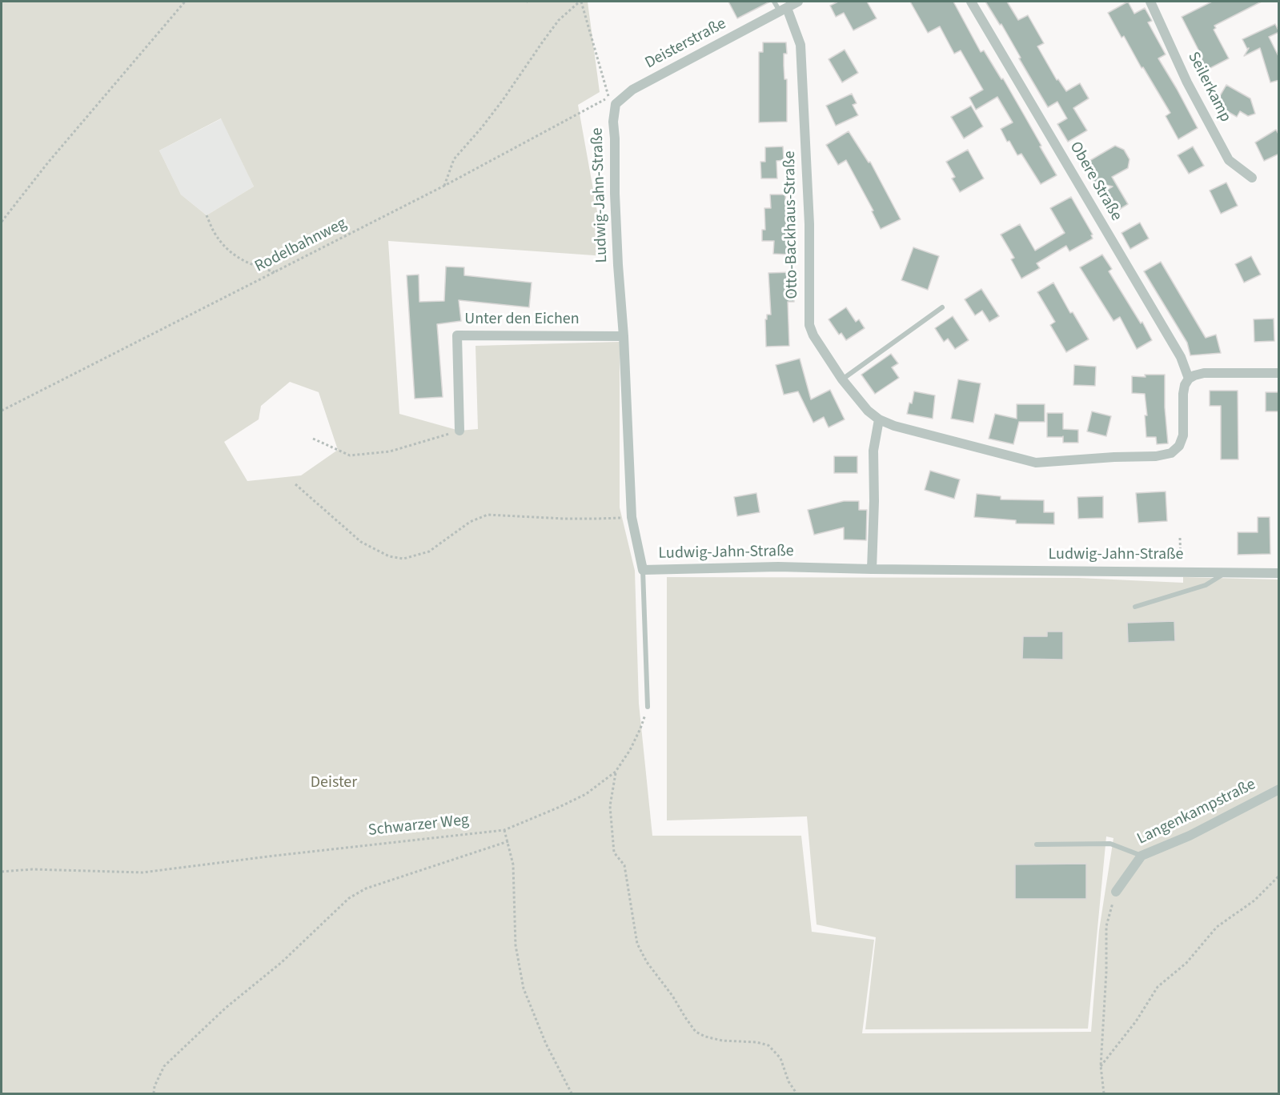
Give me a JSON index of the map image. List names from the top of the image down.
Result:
{
  "streets": {
    "street": [
      "Deisterstraße",
      "Seilerkamp",
      "Obere Straße",
      "Ludwig-Jahn-Straße",
      "Otto-Backhaus-Straße",
      "Unter den Eichen",
      "Langenkampstraße"
    ],
    "path": ["Rodelbahnweg", "Schwarzer Weg"]
  },
  "crossings": [
    ["Deisterstraße", "Ludwig-Jahn-Straße"],
    ["Deisterstraße", "Otto-Backhaus-Straße"],
    ["Deisterstraße", "Rodelbahnweg"],
    ["Obere Straße", "Otto-Backhaus-Straße"],
    ["Ludwig-Jahn-Straße", "Rodelbahnweg"],
    ["Ludwig-Jahn-Straße", "Unter den Eichen"]
  ],
  "parks": ["Deister"]
}
